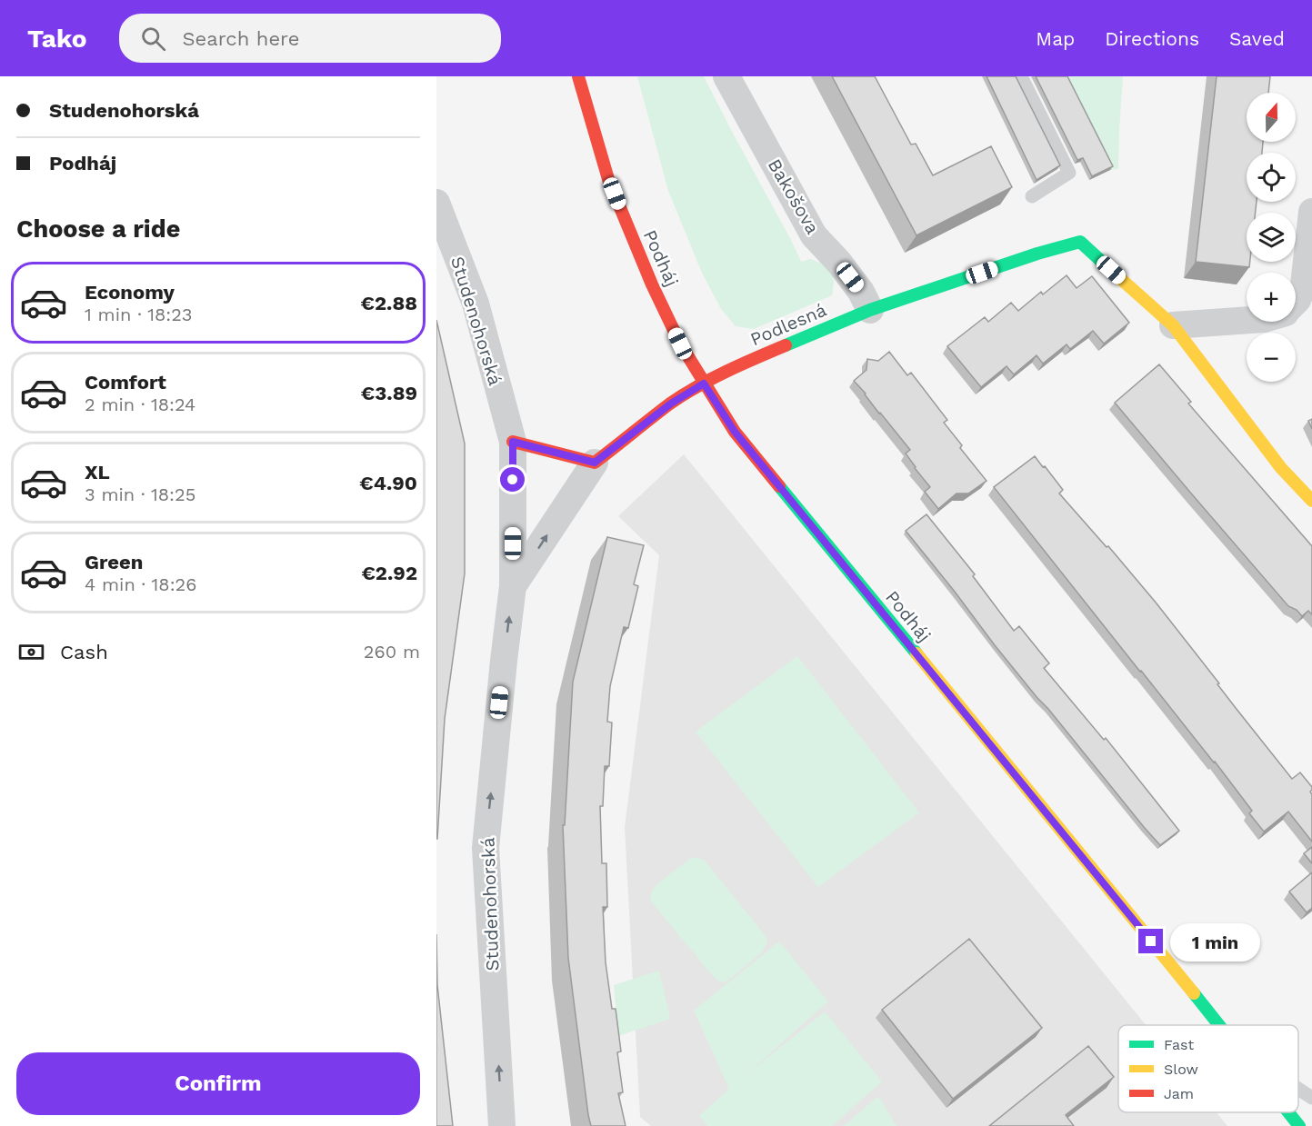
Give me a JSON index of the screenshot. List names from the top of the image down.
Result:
{
  "streets": {
    "street": [
      "Bakošova",
      "Podháj",
      "Studenohorská",
      "Podlesná"
    ]
  },
  "crossings": [
    ["Bakošova", "Podlesná"],
    ["Podháj", "Studenohorská"],
    ["Podháj", "Podlesná"],
    ["Studenohorská", "Podlesná"]
  ],
  "one_way": ["Studenohorská"],
  "legend": ["Fast", "Slow", "Jam"],
  "north": "top",
  "page": {
    "header": "Tako",
    "search": "Search here",
    "nav": ["Map", "Directions", "Saved"],
    "banner": ["Studenohorská", "Podháj"],
    "map_buttons": ["+", "−"],
    "heading": "Choose a ride",
    "list": [
      {
        "name": "Economy",
        "note": "1 min · 18:23",
        "value": "€2.88"
      },
      {
        "name": "Comfort",
        "note": "2 min · 18:24",
        "value": "€3.89"
      },
      {
        "name": "XL",
        "note": "3 min · 18:25",
        "value": "€4.90"
      },
      {
        "name": "Green",
        "note": "4 min · 18:26",
        "value": "€2.92"
      }
    ],
    "pay": ["Cash", "260 m"],
    "bubble": "1 min",
    "buttons": "Confirm"
  }
}
